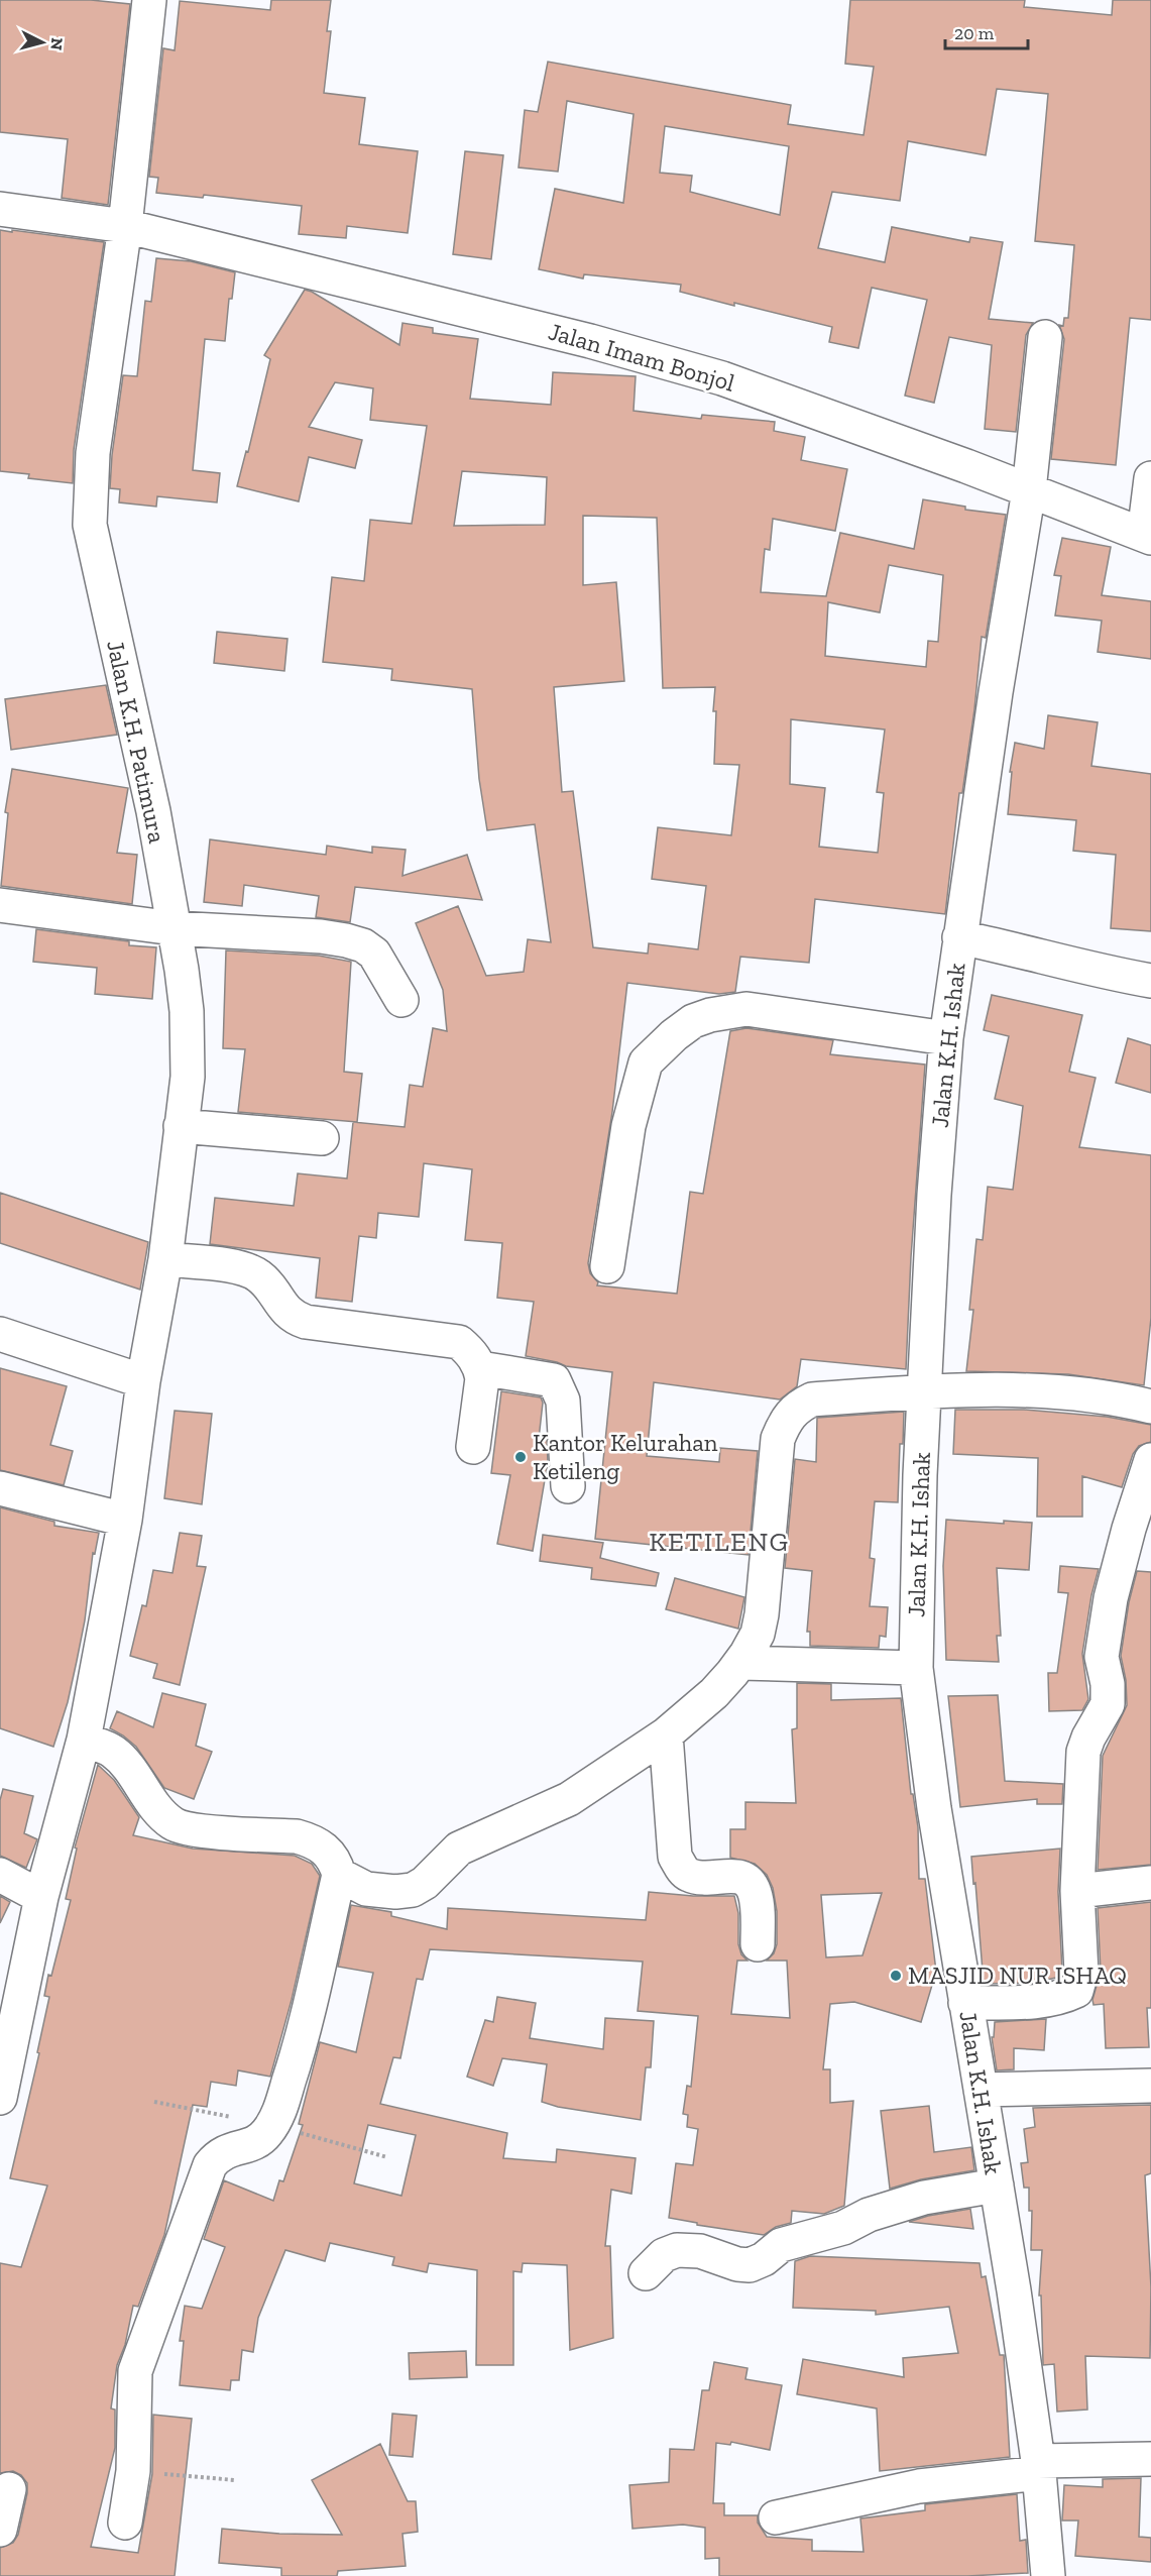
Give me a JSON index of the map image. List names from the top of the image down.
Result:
{
  "streets": {
    "street": ["Jalan Imam Bonjol", "Jalan K.H. Patimura", "Jalan K.H. Ishak"]
  },
  "crossings": [
    ["Jalan Imam Bonjol", "Jalan K.H. Patimura"],
    ["Jalan Imam Bonjol", "Jalan K.H. Ishak"]
  ],
  "districts": ["KETILENG"],
  "places": ["Kantor Kelurahan Ketileng", "MASJID NUR ISHAQ"],
  "scale_bar": "20 m",
  "north": "right"
}
